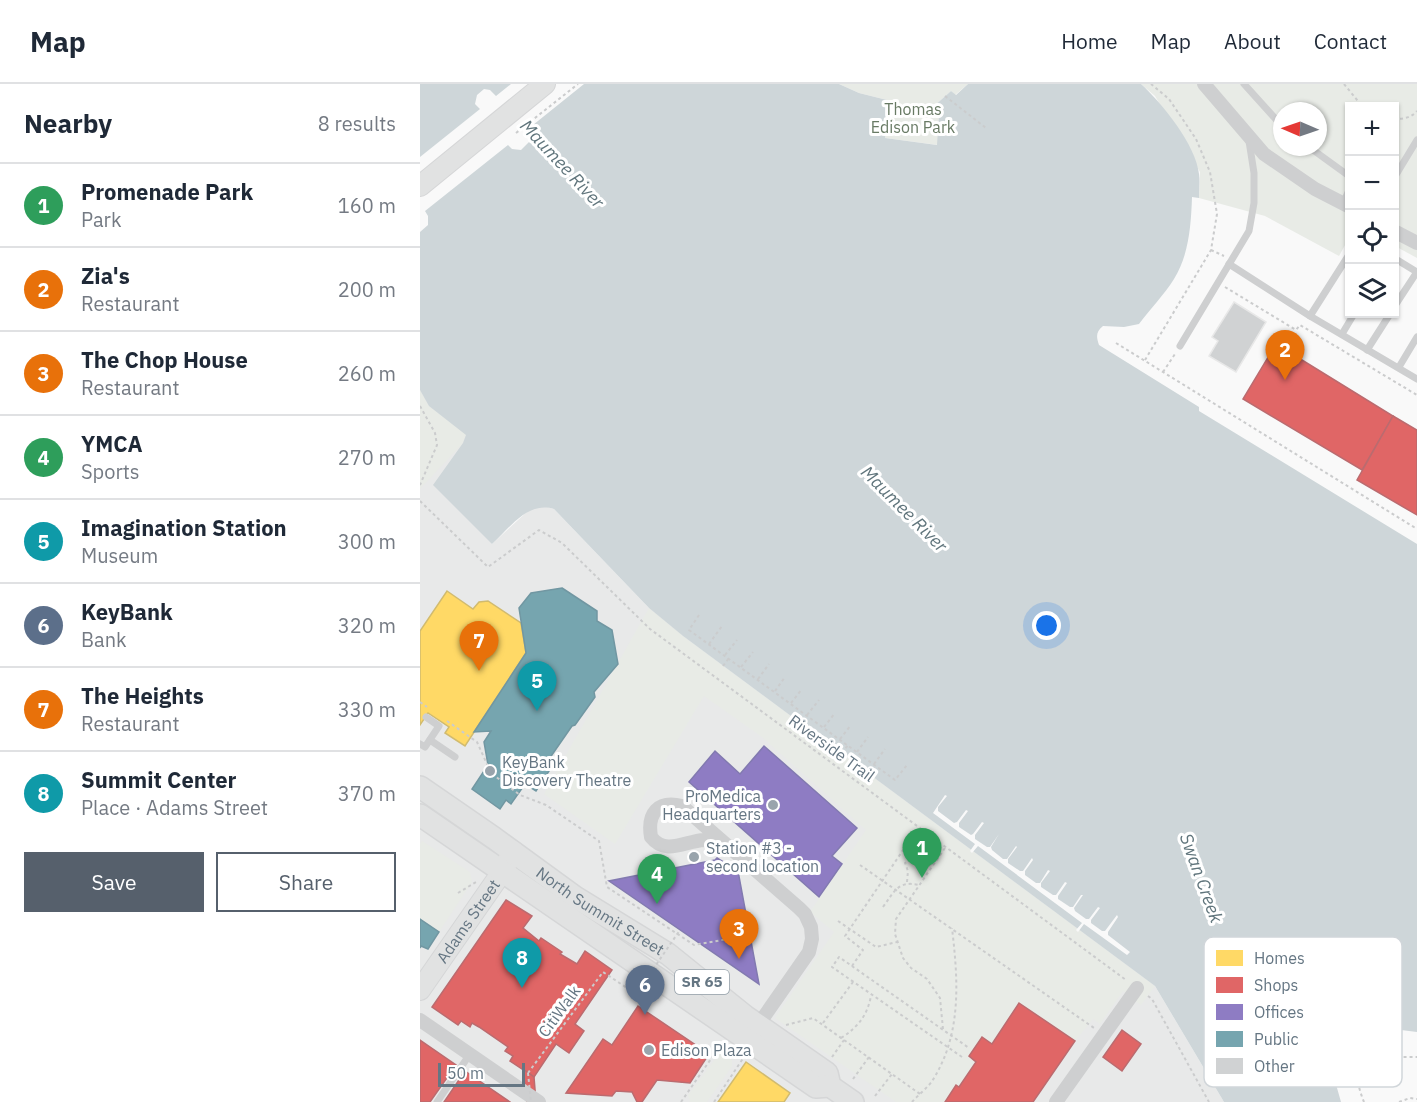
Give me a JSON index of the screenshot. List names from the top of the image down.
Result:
{
  "streets": {
    "main road": ["North Summit Street", "SR 65"],
    "street": ["Adams Street"],
    "path": ["Riverside Trail", "CitiWalk"]
  },
  "crossings": [
    ["North Summit Street", "Adams Street"]
  ],
  "water": ["Maumee River", "Swan Creek"],
  "parks": ["Thomas Edison Park"],
  "places": [
    "KeyBank Discovery Theatre",
    "ProMedica Headquarters",
    "Station #3 - second location",
    "Edison Plaza"
  ],
  "legend": [
    "Homes",
    "Shops",
    "Offices",
    "Public",
    "Other"
  ],
  "scale_bar": "50 m",
  "north": "left",
  "page": {
    "header": "Map",
    "nav": [
      "Home",
      "Map",
      "About",
      "Contact"
    ],
    "heading": ["Nearby", "8 results"],
    "map_buttons": ["+", "−"],
    "list": [
      {
        "mark": "1",
        "name": "Promenade Park",
        "note": "Park",
        "value": "160 m"
      },
      {
        "mark": "2",
        "name": "Zia's",
        "note": "Restaurant",
        "value": "200 m"
      },
      {
        "mark": "3",
        "name": "The Chop House",
        "note": "Restaurant",
        "value": "260 m"
      },
      {
        "mark": "4",
        "name": "YMCA",
        "note": "Sports",
        "value": "270 m"
      },
      {
        "mark": "5",
        "name": "Imagination Station",
        "note": "Museum",
        "value": "300 m"
      },
      {
        "mark": "6",
        "name": "KeyBank",
        "note": "Bank",
        "value": "320 m"
      },
      {
        "mark": "7",
        "name": "The Heights",
        "note": "Restaurant",
        "value": "330 m"
      },
      {
        "mark": "8",
        "name": "Summit Center",
        "note": "Place · Adams Street",
        "value": "370 m"
      }
    ],
    "pins": [
      "2",
      "7",
      "5",
      "1",
      "4",
      "3",
      "8",
      "6"
    ],
    "buttons": ["Save", "Share"],
    "scale": "50 m"
  }
}
